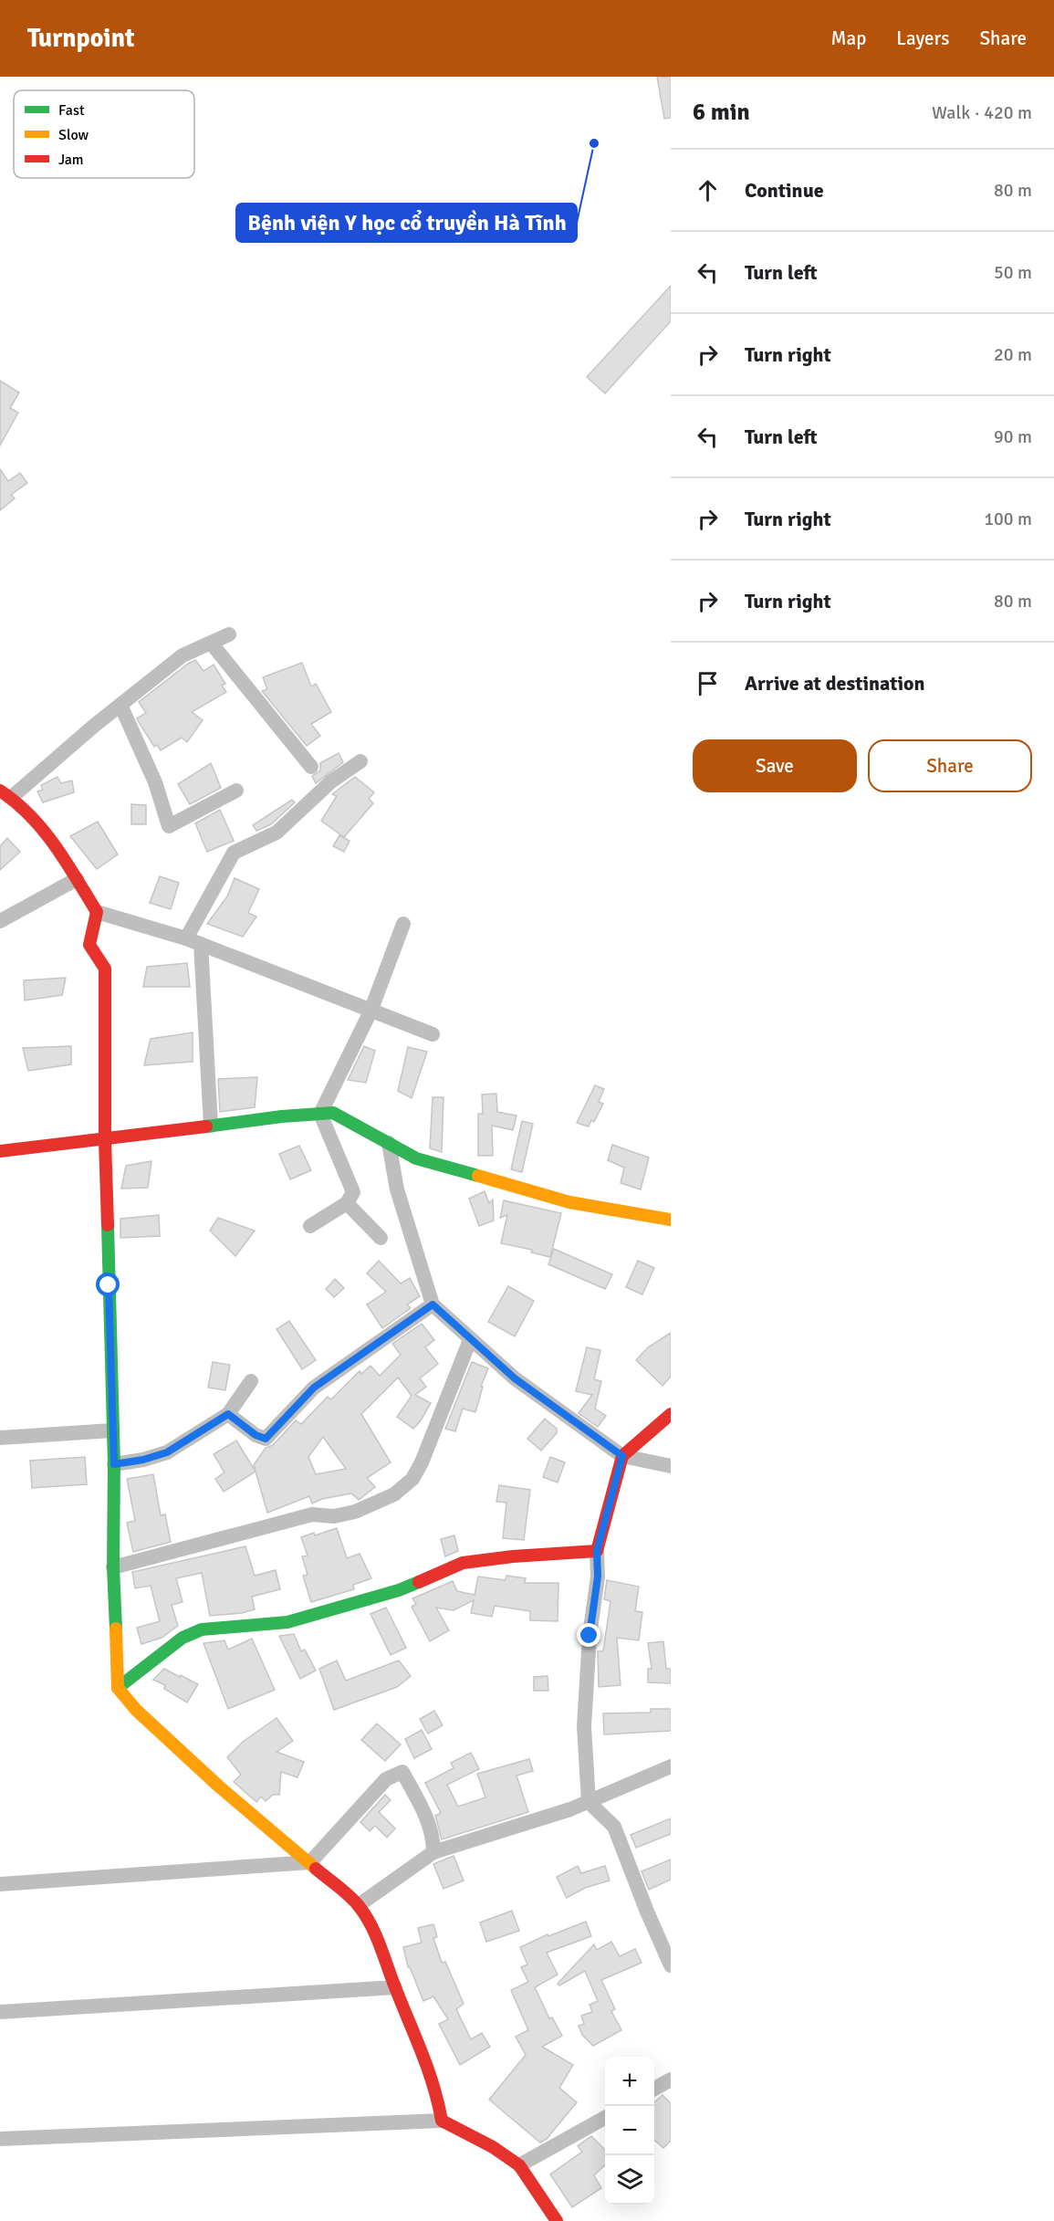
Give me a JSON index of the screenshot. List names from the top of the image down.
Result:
{
  "places": ["Bệnh viện Y học cổ truyền Hà Tĩnh"],
  "legend": ["Fast", "Slow", "Jam"],
  "page": {
    "header": "Turnpoint",
    "nav": ["Map", "Layers", "Share"],
    "heading": ["6 min", "Walk · 420 m"],
    "list": [
      ["Continue", "80 m"],
      ["Turn left", "50 m"],
      ["Turn right", "20 m"],
      ["Turn left", "90 m"],
      ["Turn right", "100 m"],
      ["Turn right", "80 m"],
      "Arrive at destination"
    ],
    "buttons": ["Save", "Share"],
    "map_buttons": ["+", "−"]
  }
}
